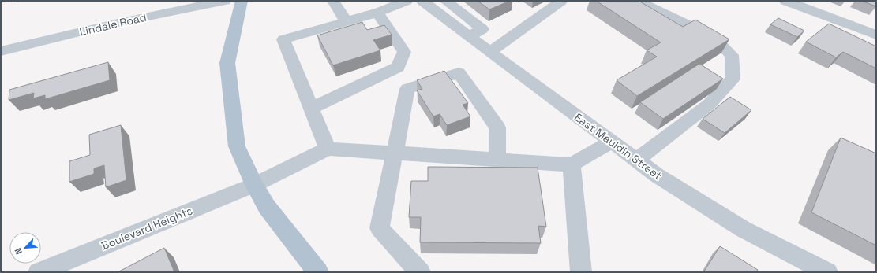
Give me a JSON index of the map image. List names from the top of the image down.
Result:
{
  "streets": {
    "street": ["Lindale Road", "East Mauldin Street", "Boulevard Heights"]
  },
  "north": "bottom left"
}
